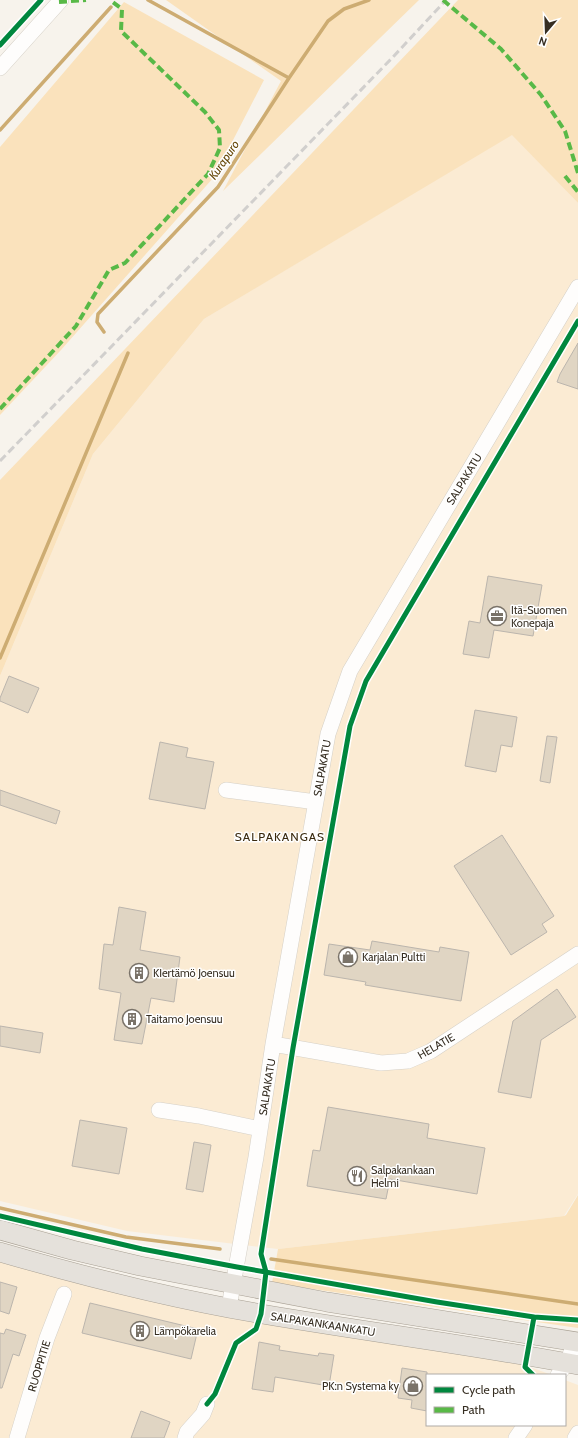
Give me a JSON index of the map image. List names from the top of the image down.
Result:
{
  "streets": {
    "main road": ["SALPAKANKAANKATU"],
    "street": ["SALPAKATU", "HELATIE", "RUOPPITIE"]
  },
  "crossings": [
    ["SALPAKATU", "HELATIE"],
    ["SALPAKATU", "SALPAKANKAANKATU"]
  ],
  "districts": ["SALPAKANGAS"],
  "water": ["Kurapuro"],
  "places": {
    "office": ["Itä-Suomen Konepaja"],
    "shop": ["Karjalan Pultti", "PK:n Systema ky"],
    "building": ["KIertämö Joensuu", "Taitamo Joensuu", "Lämpökarelia"],
    "restaurant": ["Salpakankaan Helmi"]
  },
  "legend": ["Cycle path", "Path"],
  "north": "bottom"
}
